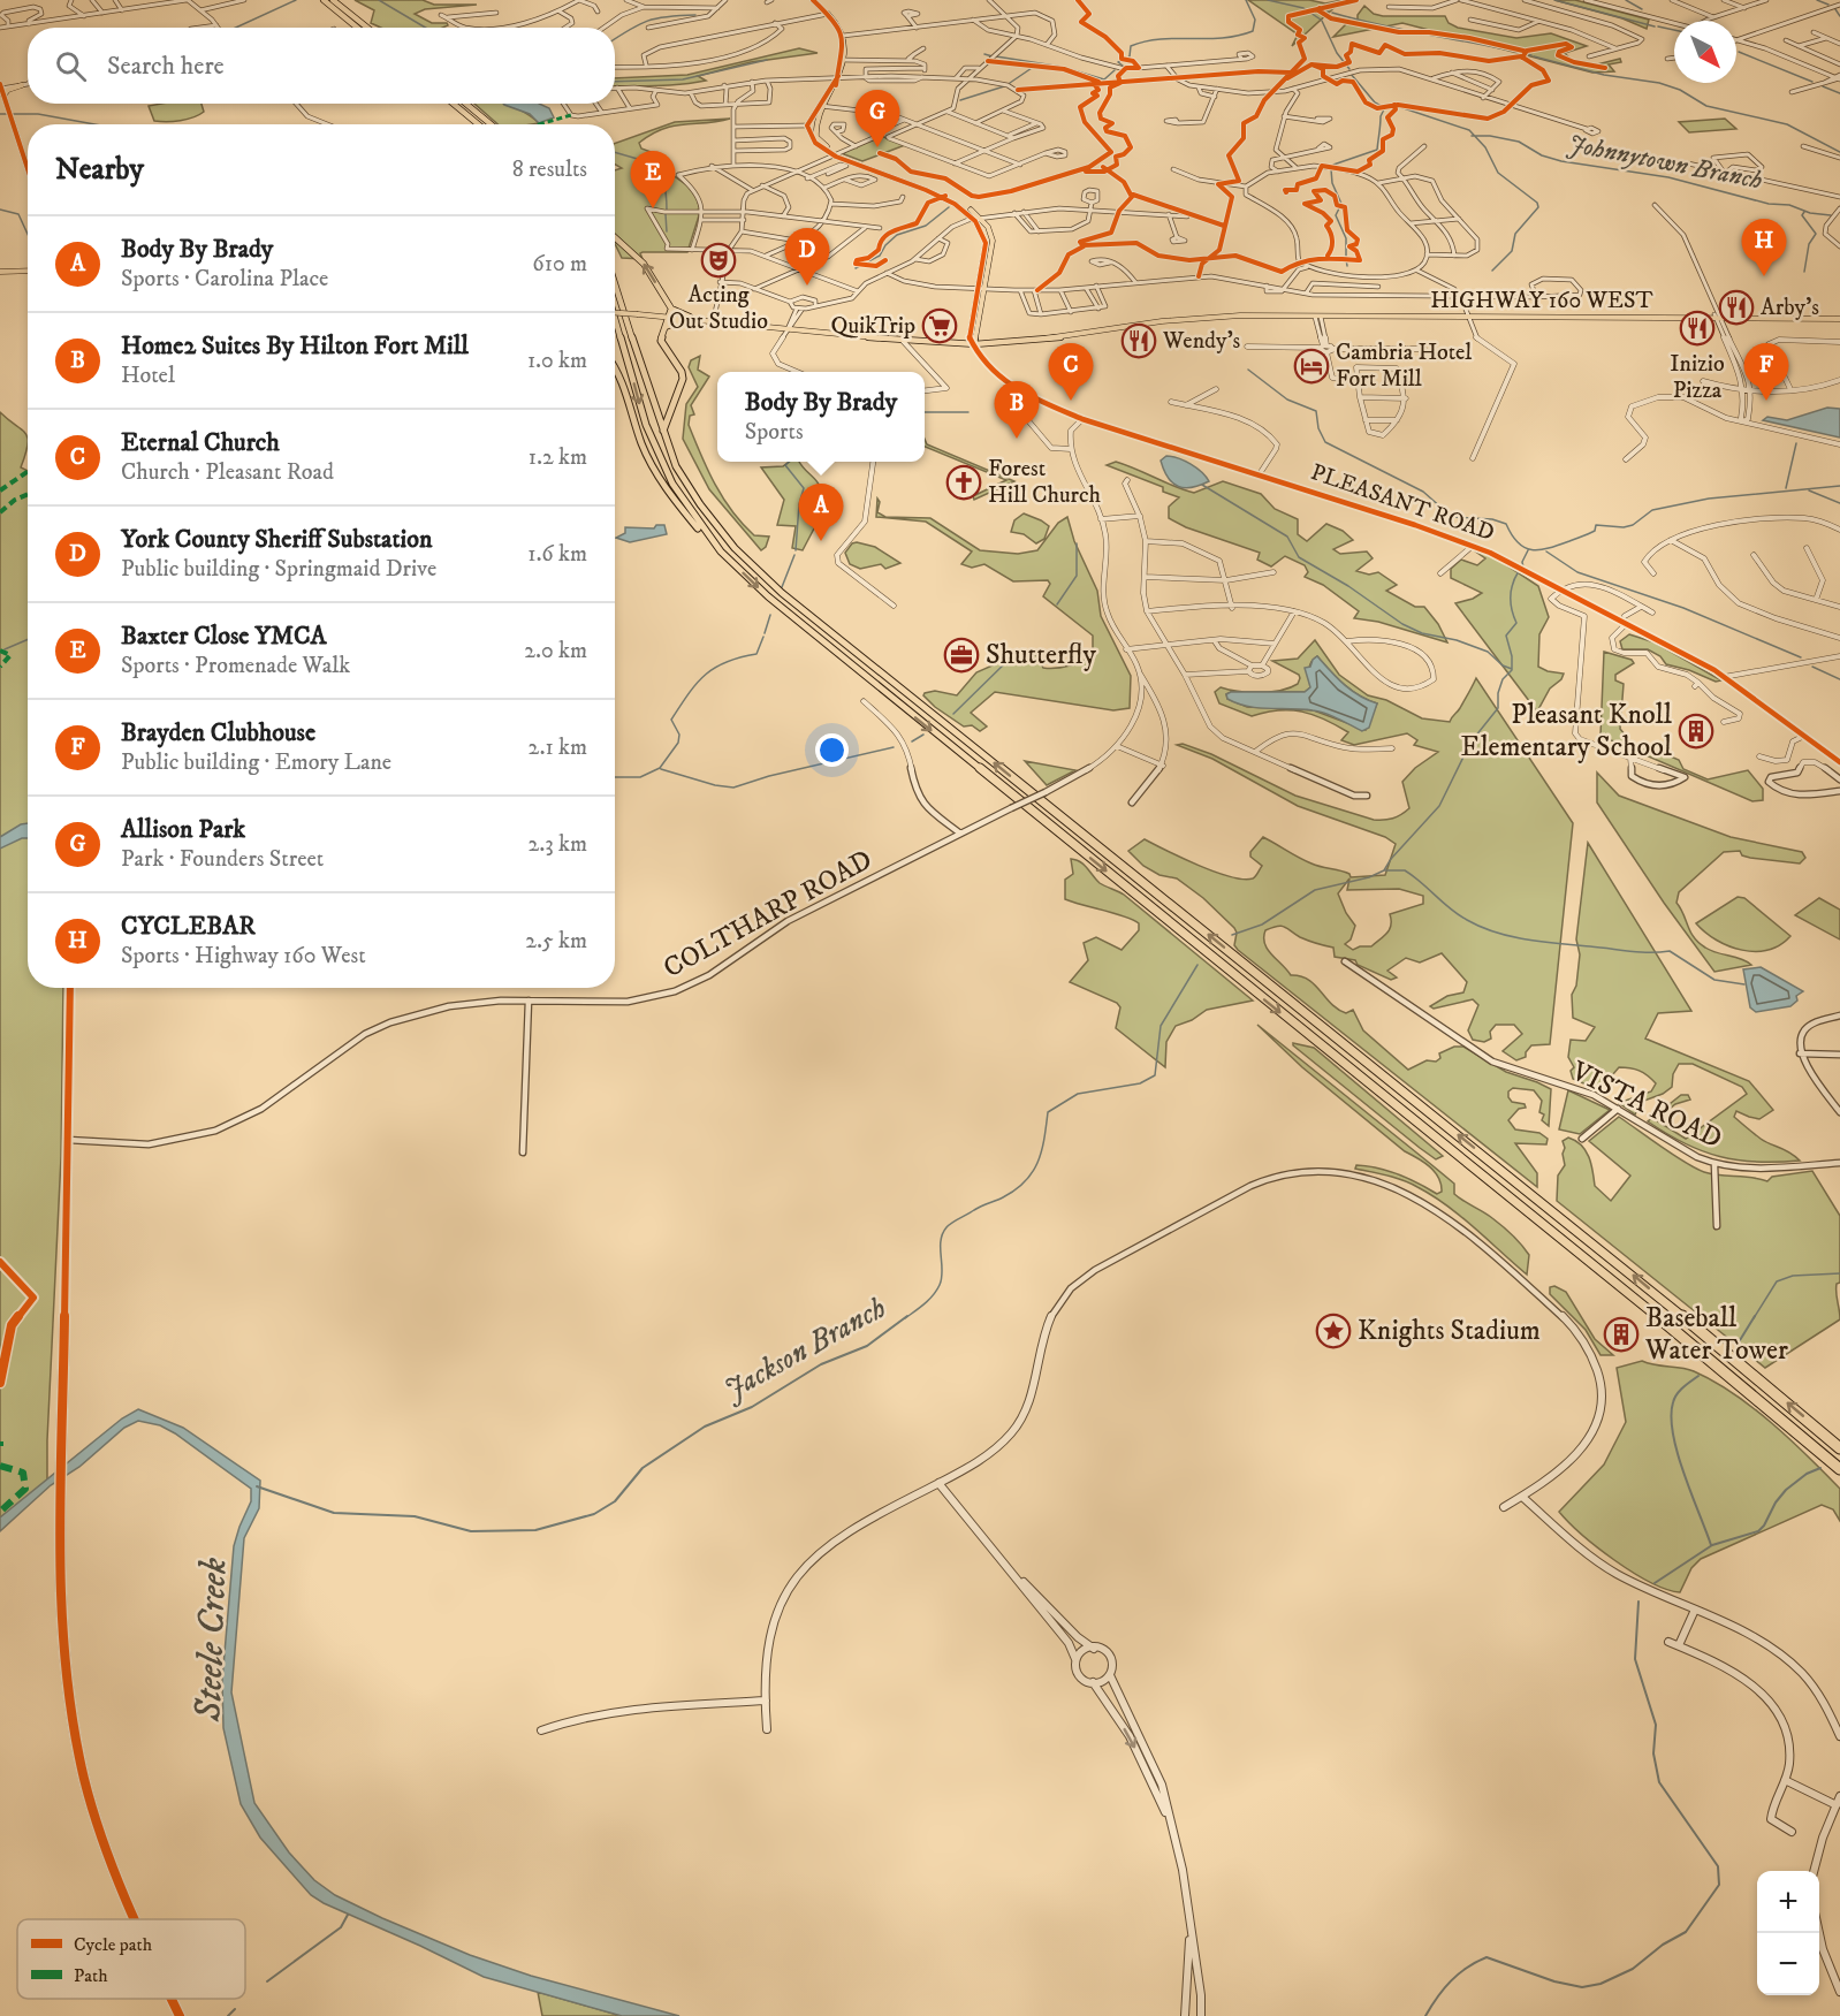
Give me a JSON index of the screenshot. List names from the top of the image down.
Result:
{
  "streets": {
    "main road": ["HIGHWAY 160 WEST", "PLEASANT ROAD"],
    "street": ["COLTHARP ROAD", "VISTA ROAD"]
  },
  "crossings": [
    ["HIGHWAY 160 WEST", "PLEASANT ROAD"]
  ],
  "water": ["Johnnytown Branch", "Jackson Branch", "Steele Creek"],
  "places": {
    "theatre": ["Acting Out Studio"],
    "restaurant": ["Arby's", "Inizio Pizza", "Wendy's"],
    "supermarket": ["QuikTrip"],
    "hotel": ["Cambria Hotel Fort Mill"],
    "church": ["Forest Hill Church"],
    "office": ["Shutterfly"],
    "building": ["Pleasant Knoll Elementary School", "Baseball Water Tower"],
    "place": ["Knights Stadium"]
  },
  "legend": ["Cycle path", "Path"],
  "north": "bottom right",
  "page": {
    "search": "Search here",
    "pins": [
      "G",
      "E",
      "H",
      "D",
      "C",
      "F",
      "B",
      "A"
    ],
    "heading": ["Nearby", "8 results"],
    "list": [
      {
        "mark": "A",
        "name": "Body By Brady",
        "note": "Sports · Carolina Place",
        "value": "610 m"
      },
      {
        "mark": "B",
        "name": "Home2 Suites By Hilton Fort Mill",
        "note": "Hotel",
        "value": "1.0 km"
      },
      {
        "mark": "C",
        "name": "Eternal Church",
        "note": "Church · Pleasant Road",
        "value": "1.2 km"
      },
      {
        "mark": "D",
        "name": "York County Sheriff Substation",
        "note": "Public building · Springmaid Drive",
        "value": "1.6 km"
      },
      {
        "mark": "E",
        "name": "Baxter Close YMCA",
        "note": "Sports · Promenade Walk",
        "value": "2.0 km"
      },
      {
        "mark": "F",
        "name": "Brayden Clubhouse",
        "note": "Public building · Emory Lane",
        "value": "2.1 km"
      },
      {
        "mark": "G",
        "name": "Allison Park",
        "note": "Park · Founders Street",
        "value": "2.3 km"
      },
      {
        "mark": "H",
        "name": "CYCLEBAR",
        "note": "Sports · Highway 160 West",
        "value": "2.5 km"
      }
    ],
    "popup": ["Body By Brady", "Sports"],
    "map_buttons": ["+", "−"]
  }
}
